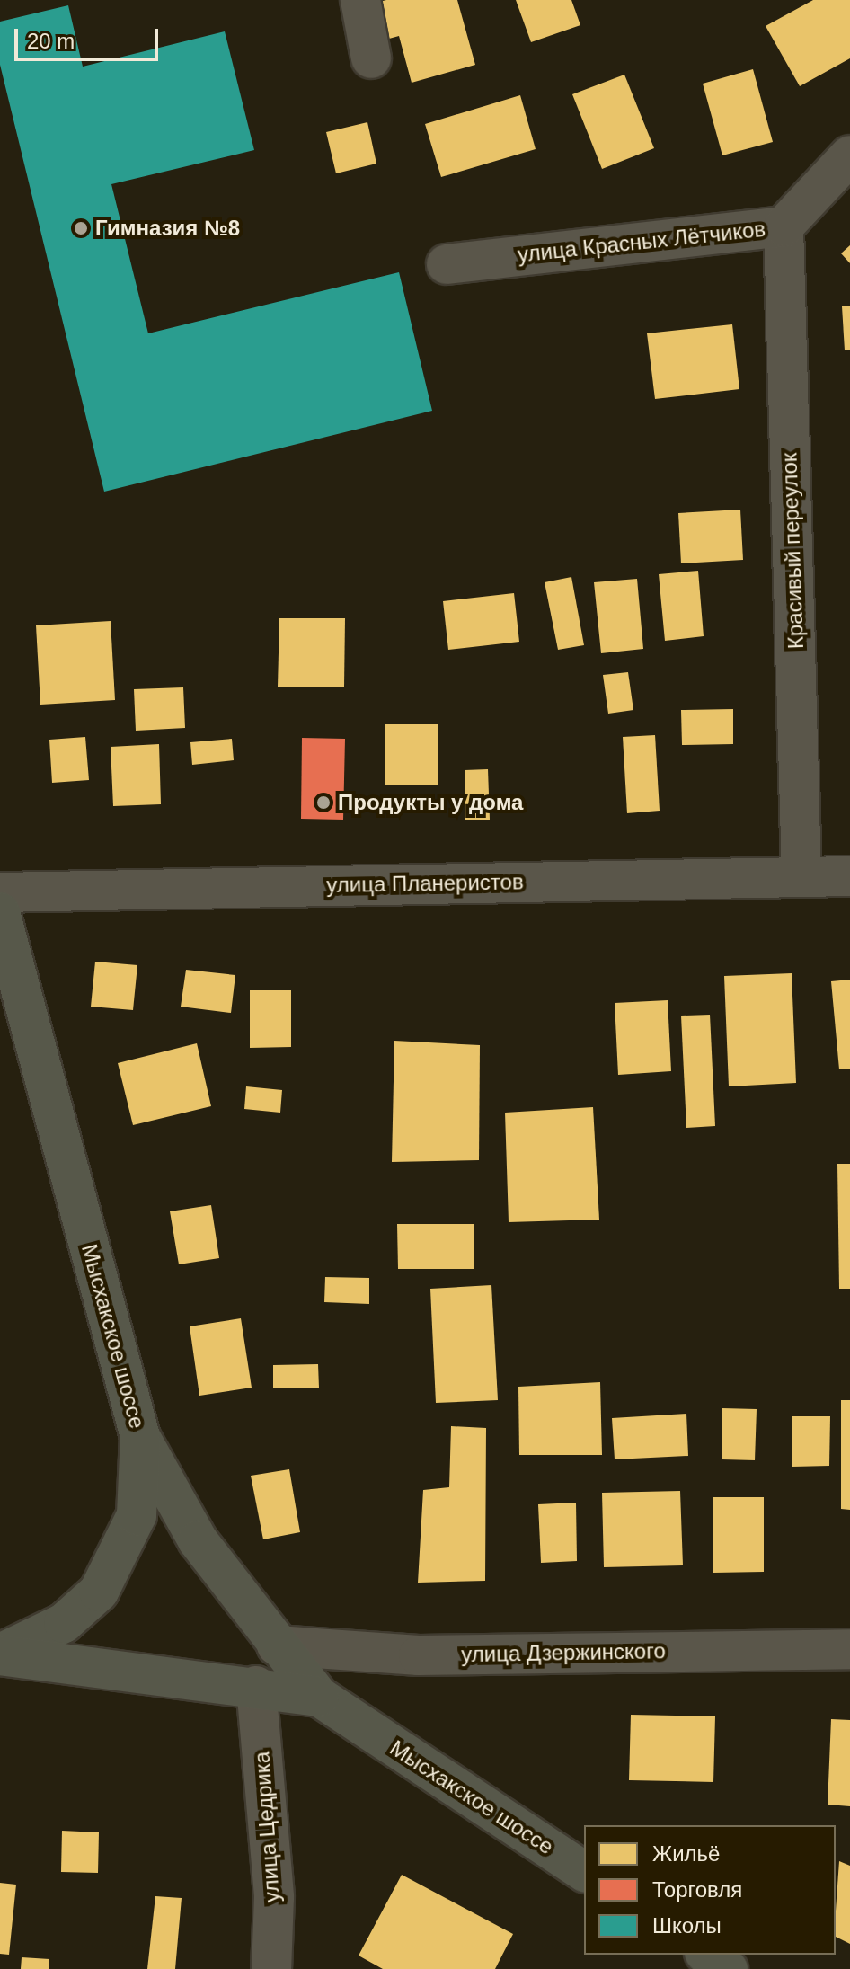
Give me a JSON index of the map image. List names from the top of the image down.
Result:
{
  "streets": {
    "street": [
      "улица Красных Лётчиков",
      "Красивый переулок",
      "улица Планеристов",
      "Мысхакское шоссе",
      "улица Дзержинского",
      "улица Цедрика"
    ]
  },
  "crossings": [
    ["улица Красных Лётчиков", "Красивый переулок"],
    ["Красивый переулок", "улица Планеристов"],
    ["Мысхакское шоссе", "улица Дзержинского"]
  ],
  "places": ["Гимназия №8", "Продукты у дома"],
  "legend": ["Жильё", "Торговля", "Школы"],
  "scale_bar": "20 m"
}
